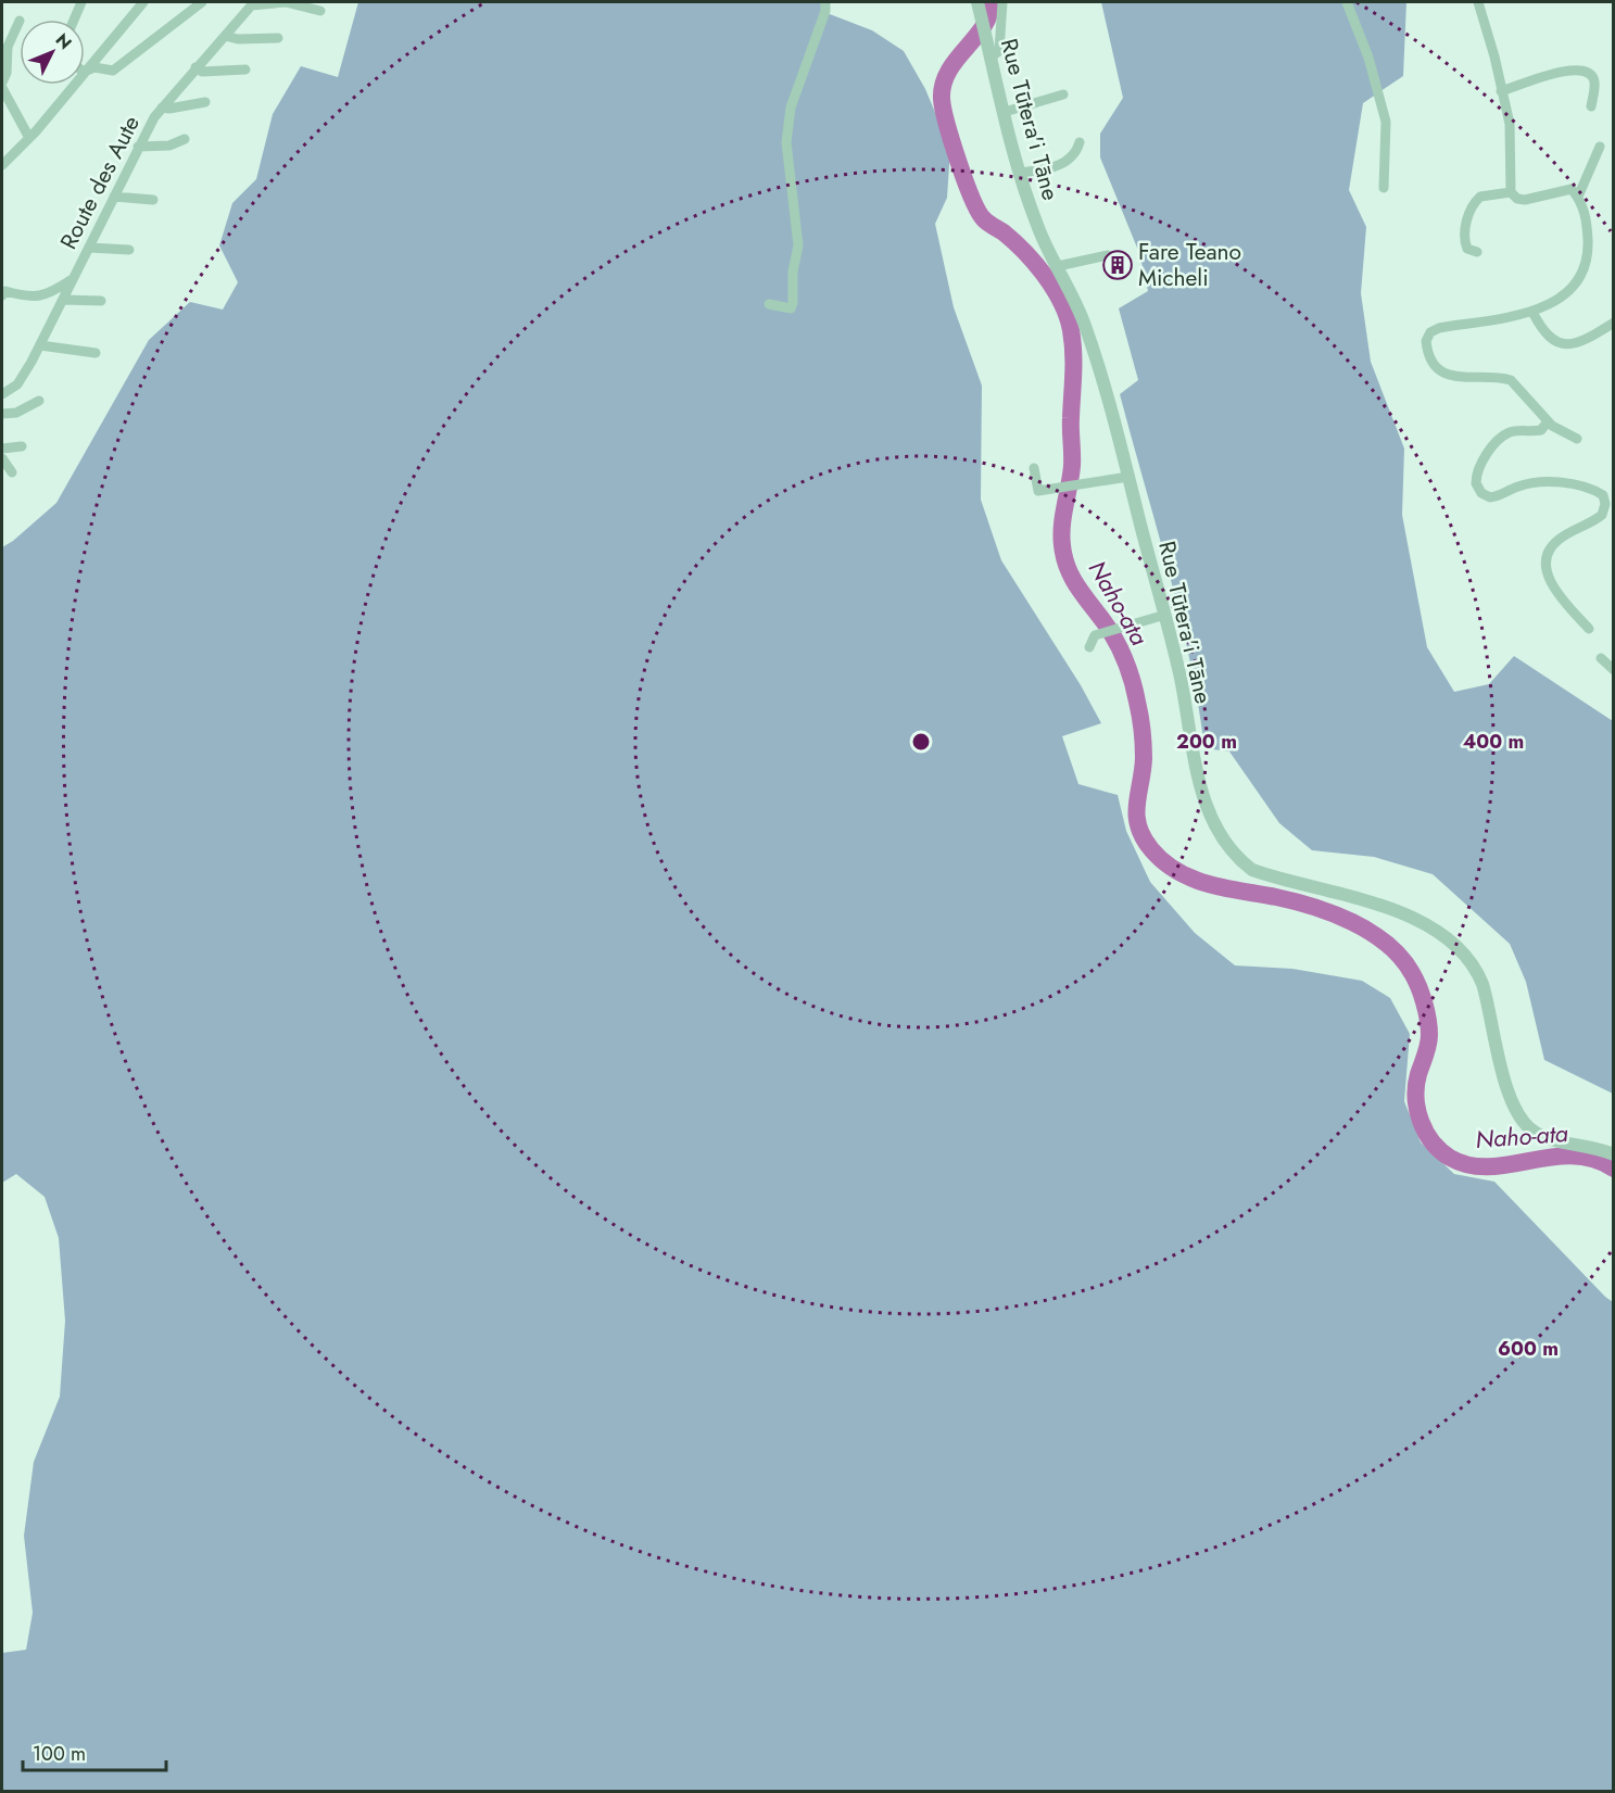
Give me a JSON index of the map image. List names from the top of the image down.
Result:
{
  "streets": {
    "street": ["Rue Tūtera'i Tāne", "Route des Aute"]
  },
  "water": ["Naho-ata"],
  "places": {
    "building": ["Fare Teano Micheli"]
  },
  "scale_bar": "100 m",
  "north": "top right",
  "rings": ["200 m", "400 m", "600 m"]
}
